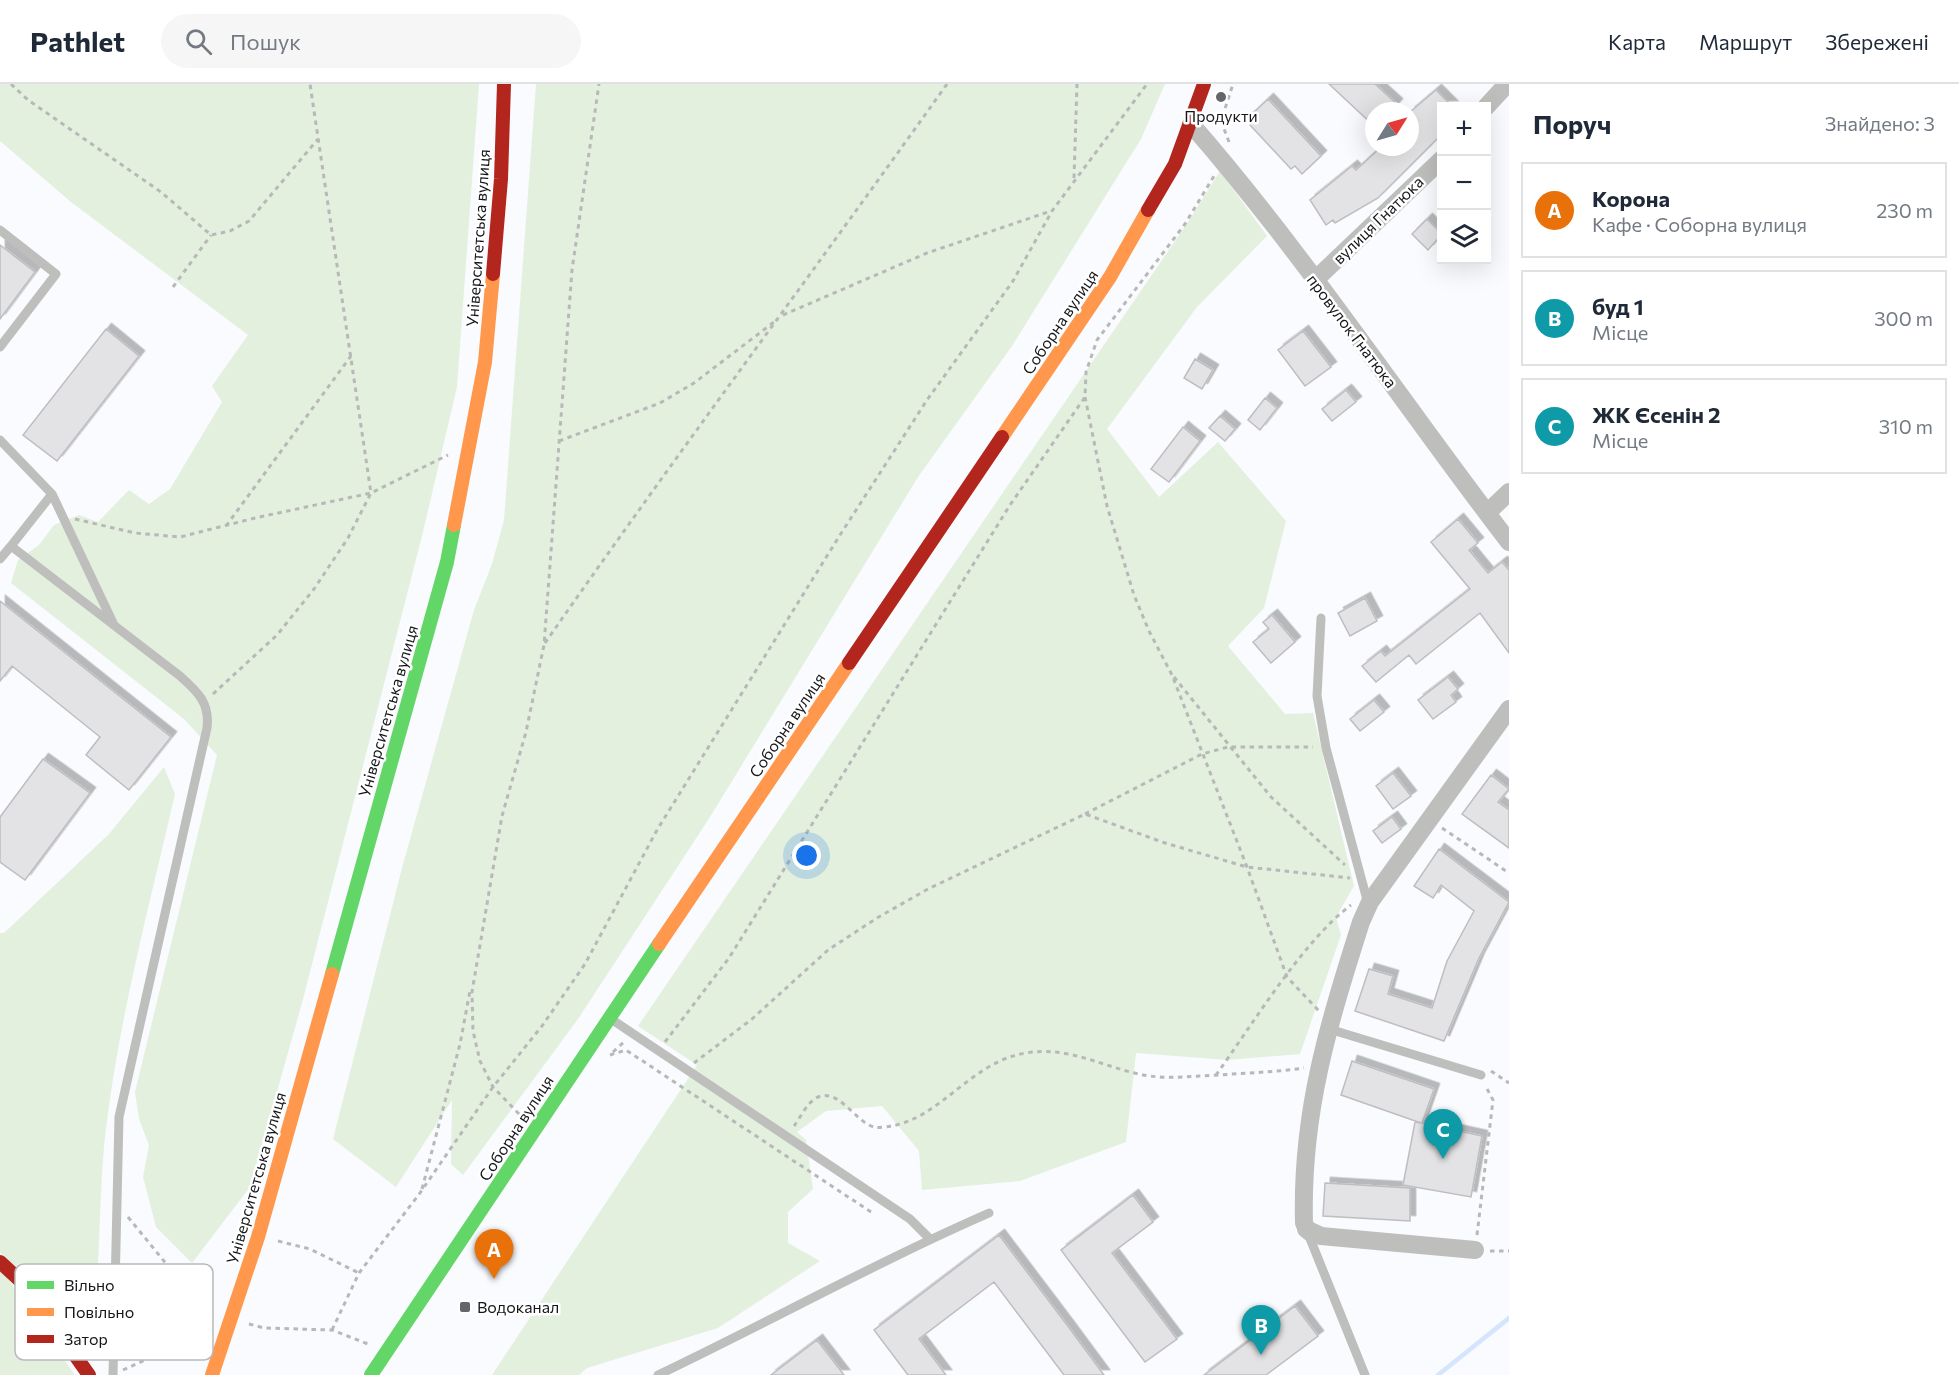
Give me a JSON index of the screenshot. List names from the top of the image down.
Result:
{
  "streets": {
    "main road": ["Університетська вулиця", "Соборна вулиця"],
    "street": ["вулиця Гнатюка", "провулок Гнатюка"]
  },
  "crossings": [
    ["вулиця Гнатюка", "провулок Гнатюка"],
    ["Соборна вулиця", "провулок Гнатюка"]
  ],
  "places": {
    "other": ["Продукти"],
    "transit": ["Водоканал"]
  },
  "legend": ["Вільно", "Повільно", "Затор"],
  "north": "top right",
  "page": {
    "header": "Pathlet",
    "search": "Пошук",
    "nav": ["Карта", "Маршрут", "Збережені"],
    "heading": ["Поруч", "Знайдено: 3"],
    "map_buttons": ["+", "−"],
    "list": [
      {
        "mark": "A",
        "name": "Корона",
        "note": "Кафе · Соборна вулиця",
        "value": "230 m"
      },
      {
        "mark": "B",
        "name": "буд 1",
        "note": "Місце",
        "value": "300 m"
      },
      {
        "mark": "C",
        "name": "ЖК Єсенін 2",
        "note": "Місце",
        "value": "310 m"
      }
    ],
    "pins": ["C", "A", "B"]
  }
}
